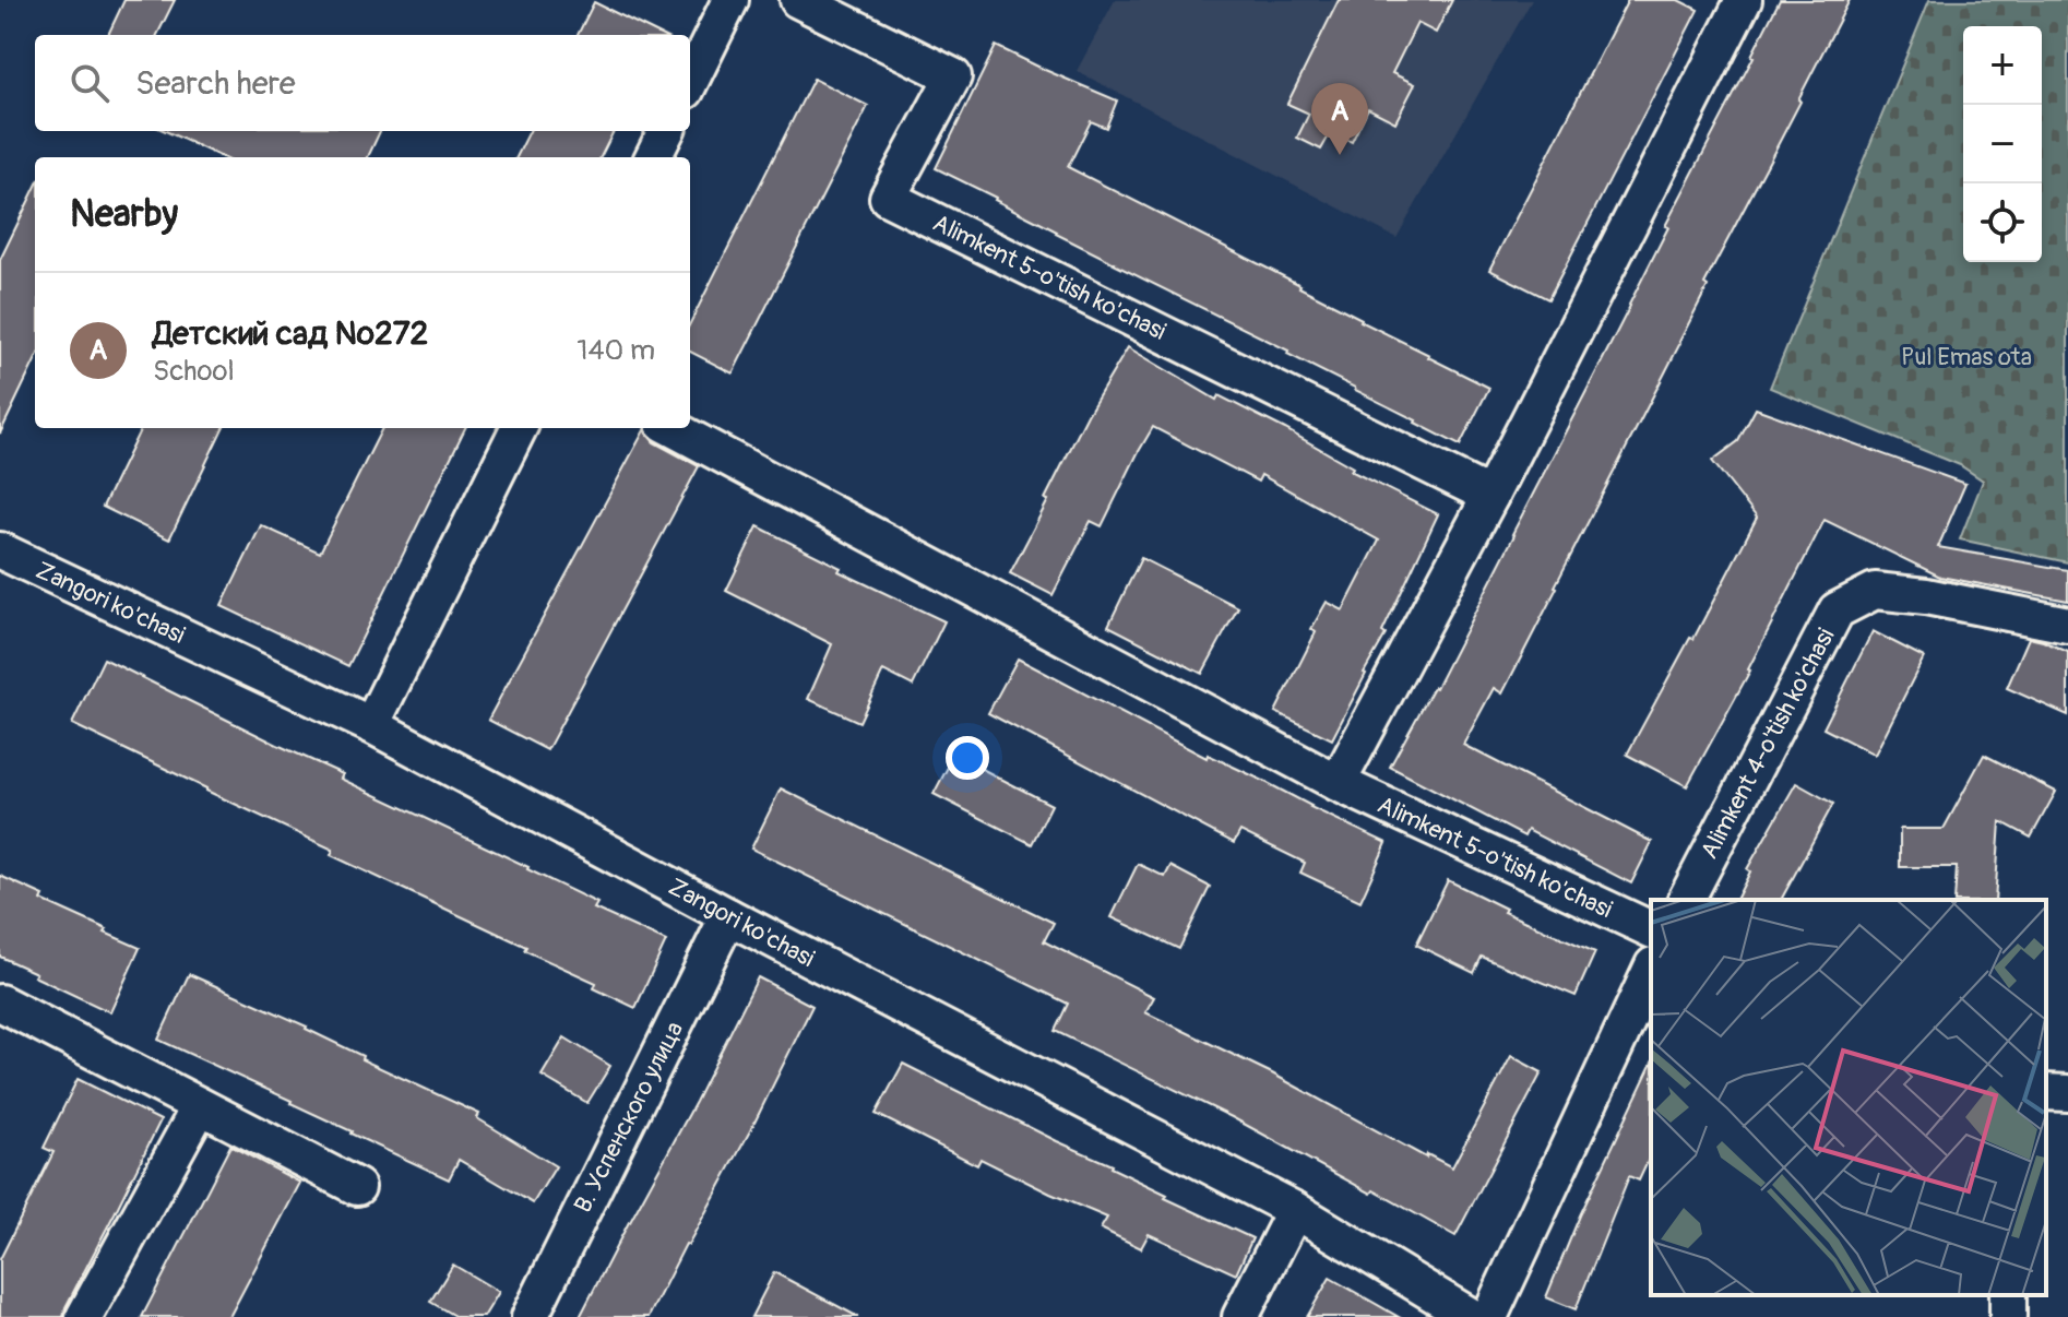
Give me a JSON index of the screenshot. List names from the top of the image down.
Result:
{
  "streets": {
    "street": [
      "Alimkent 5-o'tish ko'chasi",
      "Zangori ko'chasi",
      "Alimkent 4-o'tish ko'chasi",
      "В. Успенского улица"
    ]
  },
  "crossings": [
    ["Zangori ko'chasi", "В. Успенского улица"]
  ],
  "parks": ["Pul Emas ota"],
  "page": {
    "map_buttons": ["+", "−"],
    "search": "Search here",
    "pins": "A",
    "heading": "Nearby",
    "list": [
      {
        "mark": "A",
        "name": "Детский сад №272",
        "note": "School",
        "value": "140 m"
      }
    ]
  }
}
